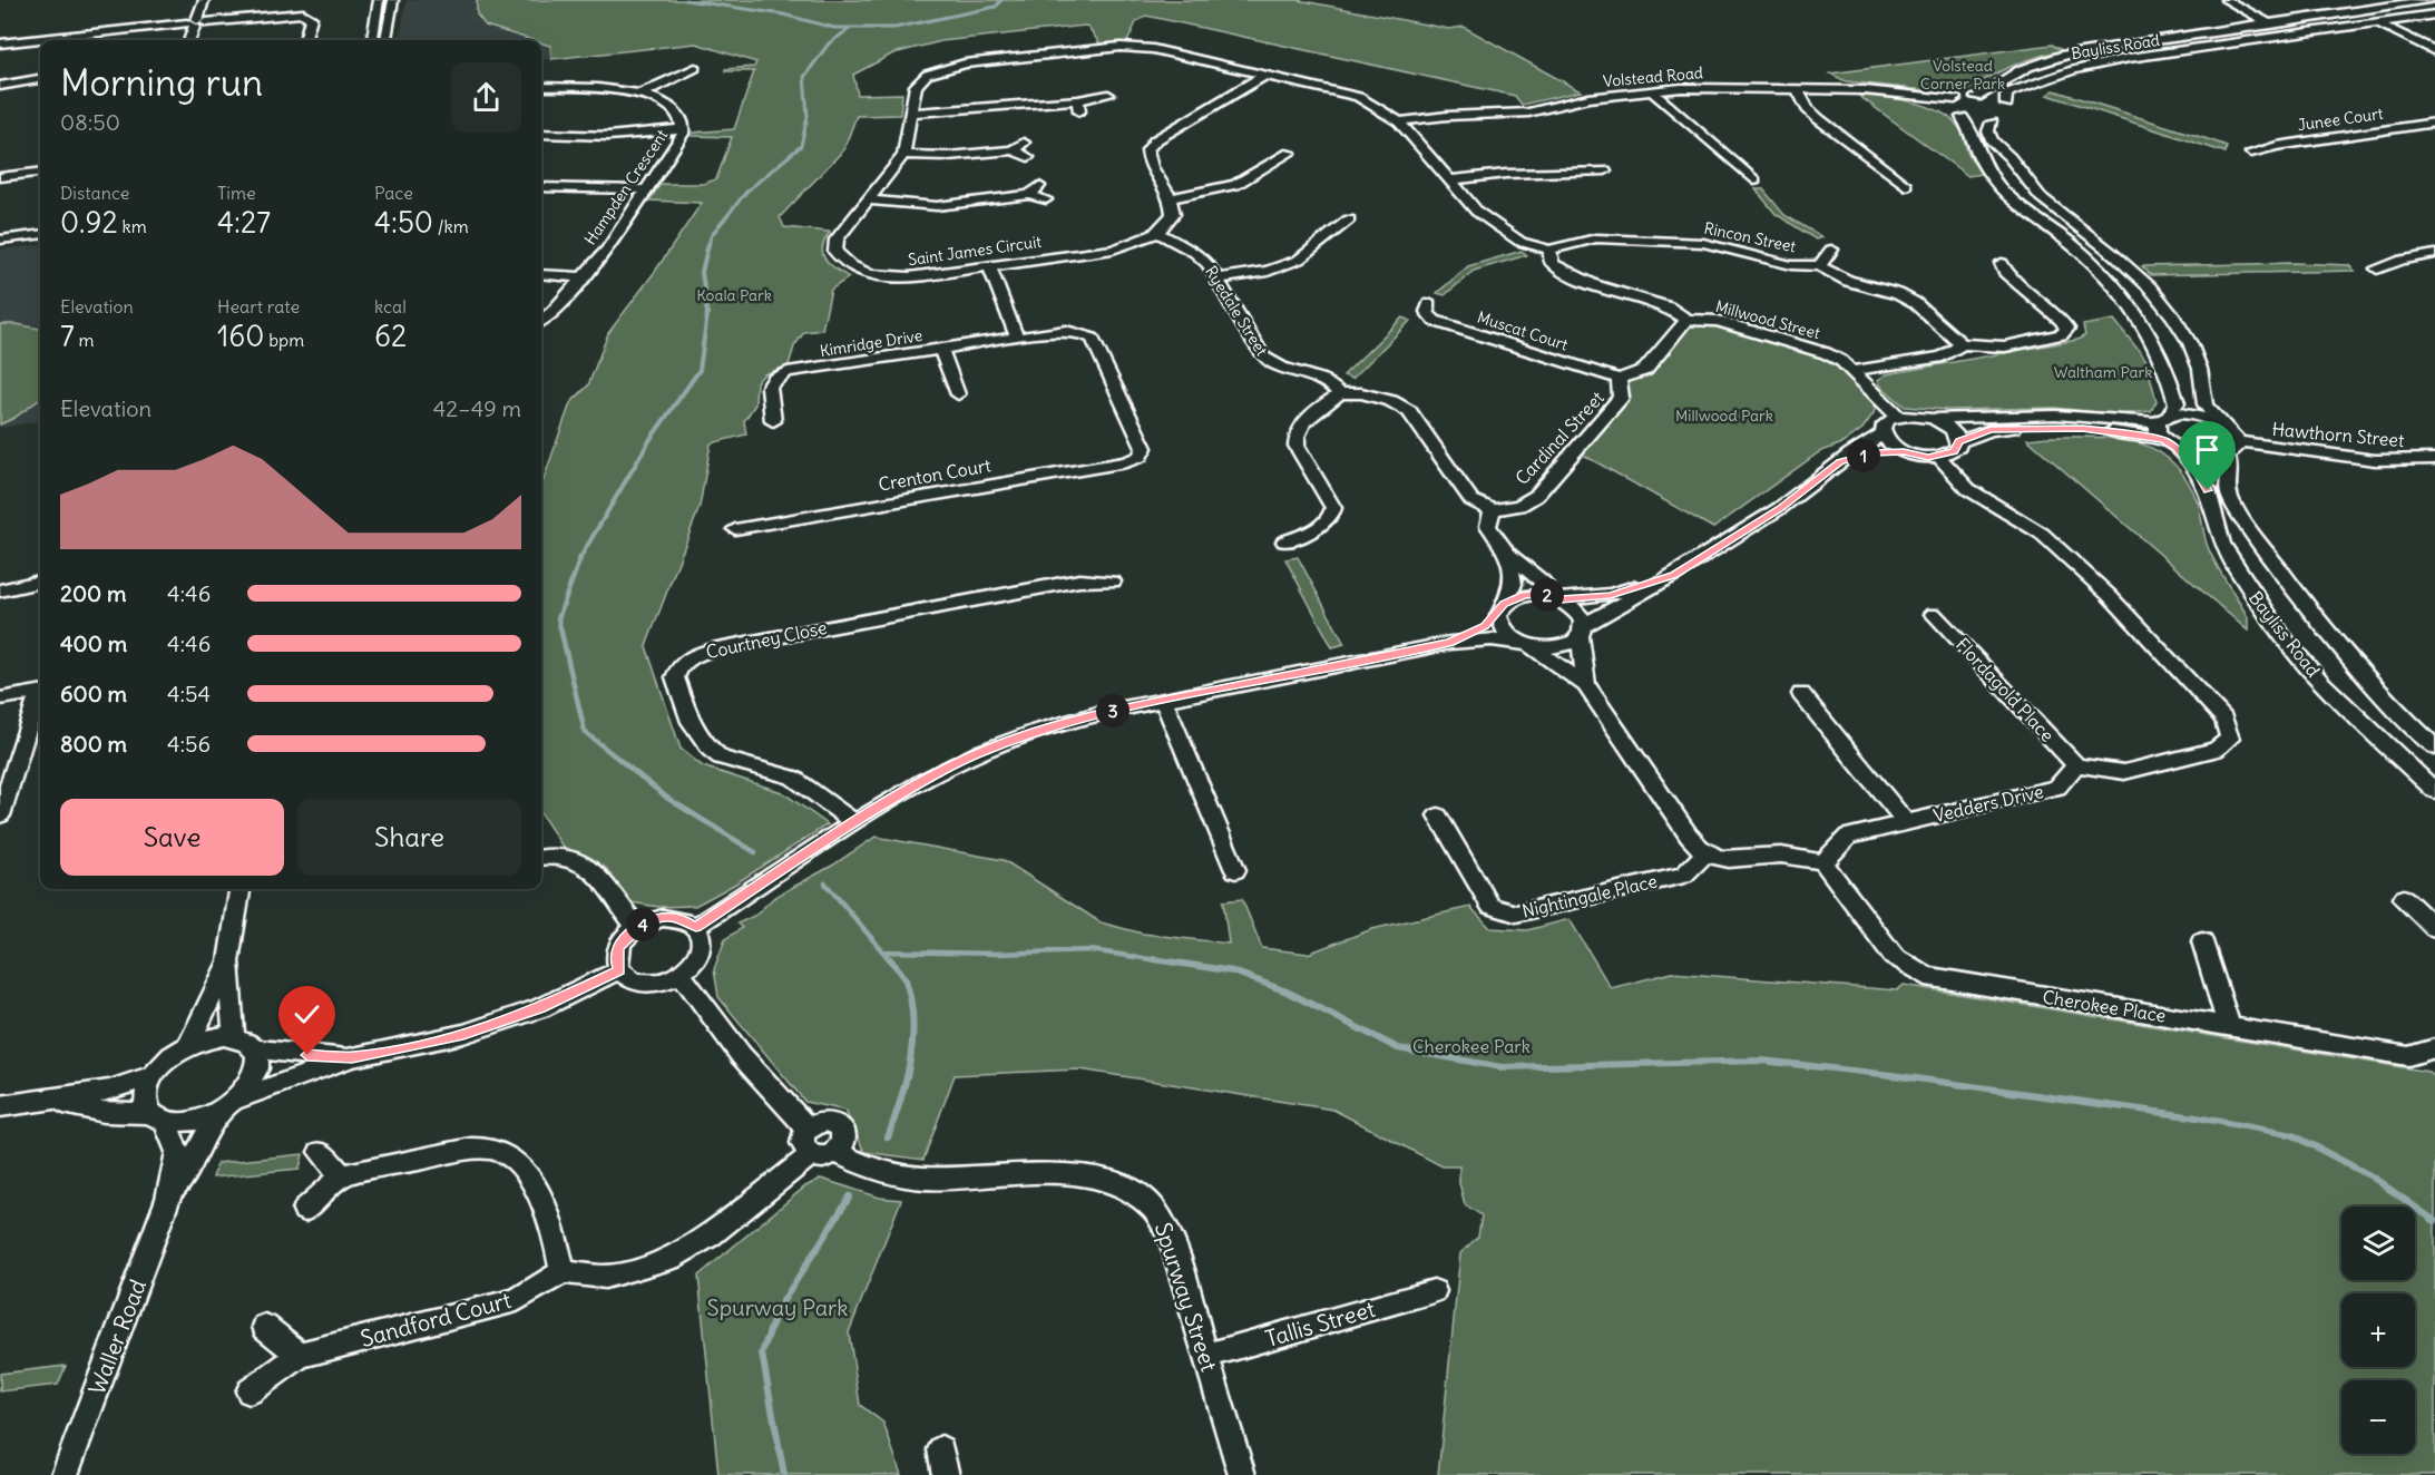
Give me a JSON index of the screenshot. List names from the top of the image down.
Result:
{
  "streets": {
    "street": [
      "Bayliss Road",
      "Volstead Road",
      "Junee Court",
      "Hampden Crescent",
      "Rincon Street",
      "Saint James Circuit",
      "Ryedale Street",
      "Millwood Street",
      "Muscat Court",
      "Kimridge Drive",
      "Hawthorn Street",
      "Cardinal Street",
      "Crenton Court",
      "Courtney Close",
      "Flordagold Place",
      "Vedders Drive",
      "Nightingale Place",
      "Cherokee Place",
      "Spurway Street",
      "Sandford Court",
      "Tallis Street",
      "Waller Road"
    ]
  },
  "crossings": [
    ["Bayliss Road", "Volstead Road"],
    ["Volstead Road", "Saint James Circuit"],
    ["Rincon Street", "Millwood Street"],
    ["Saint James Circuit", "Ryedale Street"],
    ["Ryedale Street", "Cardinal Street"],
    ["Millwood Street", "Cardinal Street"],
    ["Muscat Court", "Cardinal Street"],
    ["Kimridge Drive", "Crenton Court"],
    ["Flordagold Place", "Vedders Drive"],
    ["Vedders Drive", "Cherokee Place"],
    ["Spurway Street", "Tallis Street"]
  ],
  "parks": [
    "Volstead Corner Park",
    "Koala Park",
    "Waltham Park",
    "Millwood Park",
    "Cherokee Park",
    "Spurway Park"
  ],
  "page": {
    "heading": ["Morning run", "08:50"],
    "stats": [
      ["Distance", "0.92 km"],
      ["Time", "4:27"],
      ["Pace", "4:50 /km"],
      ["Elevation", "7 m"],
      ["Heart rate", "160 bpm"],
      ["kcal", "62"]
    ],
    "chart": ["Elevation", "42–49 m"],
    "pins": [
      "1",
      "2",
      "3",
      "4"
    ],
    "list": [
      {
        "name": "200 m",
        "note": "4:46"
      },
      {
        "name": "400 m",
        "note": "4:46"
      },
      {
        "name": "600 m",
        "note": "4:54"
      },
      {
        "name": "800 m",
        "note": "4:56"
      }
    ],
    "buttons": ["Save", "Share"],
    "map_buttons": ["+", "−"]
  }
}
